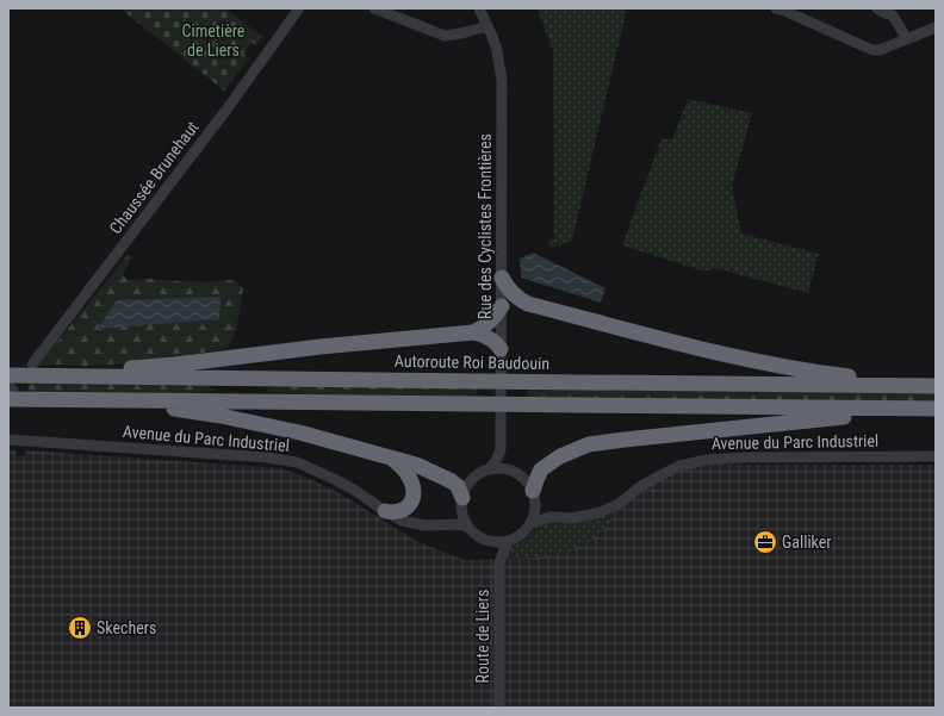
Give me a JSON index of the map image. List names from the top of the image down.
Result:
{
  "streets": {
    "highway": ["Autoroute Roi Baudouin"],
    "street": [
      "Chaussée Brunehaut",
      "Rue des Cyclistes Frontières",
      "Avenue du Parc Industriel",
      "Route de Liers"
    ]
  },
  "crossings": [
    ["Avenue du Parc Industriel", "Route de Liers"]
  ],
  "parks": ["Cimetière de Liers"],
  "places": {
    "office": ["Galliker"],
    "building": ["Skechers"]
  }
}
